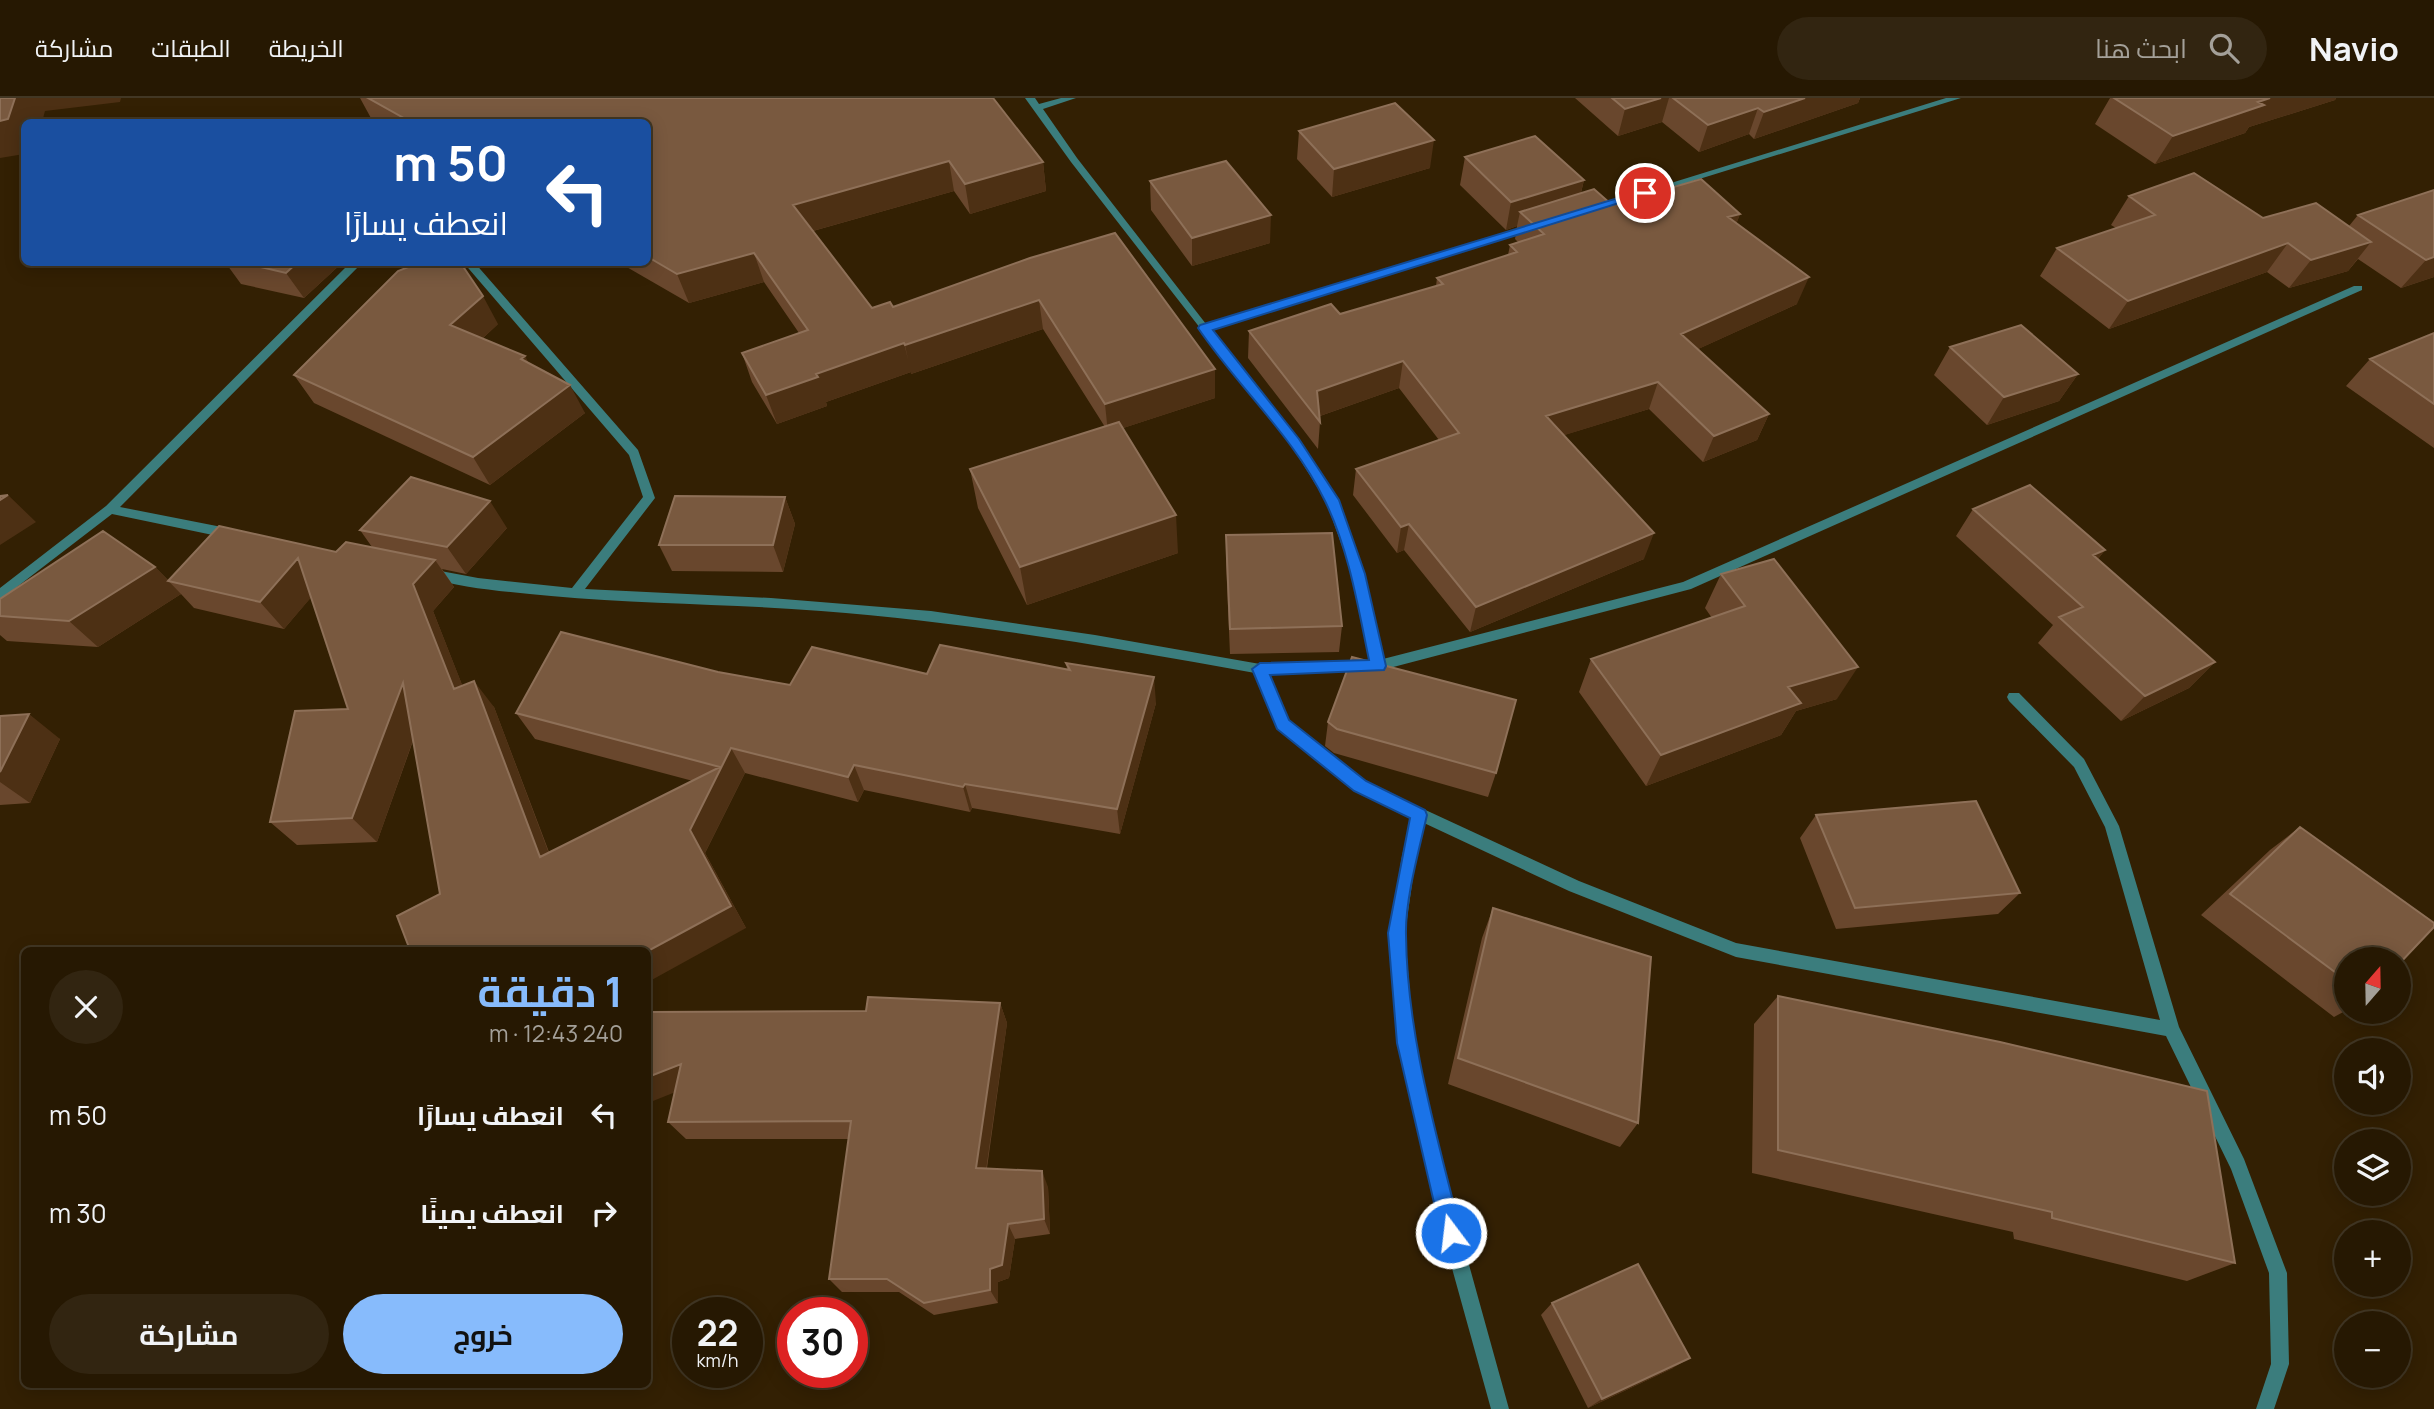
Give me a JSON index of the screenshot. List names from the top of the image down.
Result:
{
  "north": "top",
  "page": {
    "header": "Navio",
    "search": "ابحث هنا",
    "nav": ["الخريطة", "الطبقات", "مشاركة"],
    "turn": ["50 m", "انعطف يسارًا"],
    "map_buttons": ["+", "−"],
    "heading": ["1 دقيقة", "240 m · 12:43"],
    "list": [
      {
        "name": "انعطف يسارًا",
        "value": "50 m"
      },
      {
        "name": "انعطف يمينًا",
        "value": "30 m"
      }
    ],
    "buttons": ["خروج", "مشاركة"],
    "speed": "22 km/h",
    "limit": "30"
  }
}
